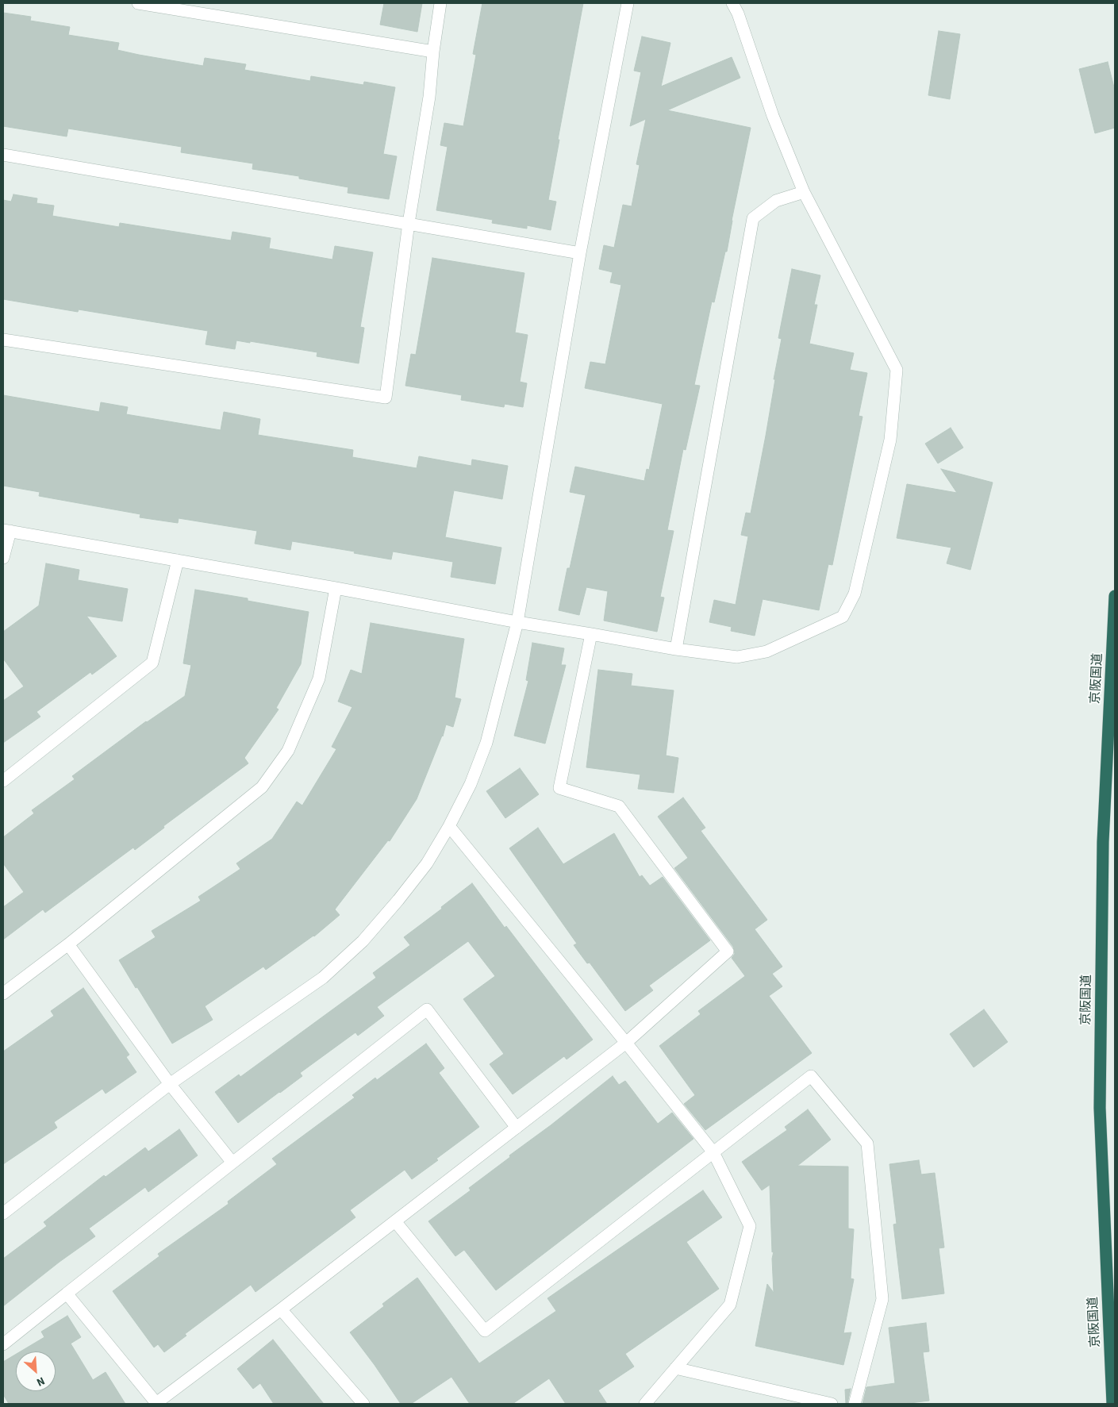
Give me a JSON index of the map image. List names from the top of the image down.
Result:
{
  "streets": {
    "highway": ["京阪国道"]
  },
  "north": "bottom right"
}
